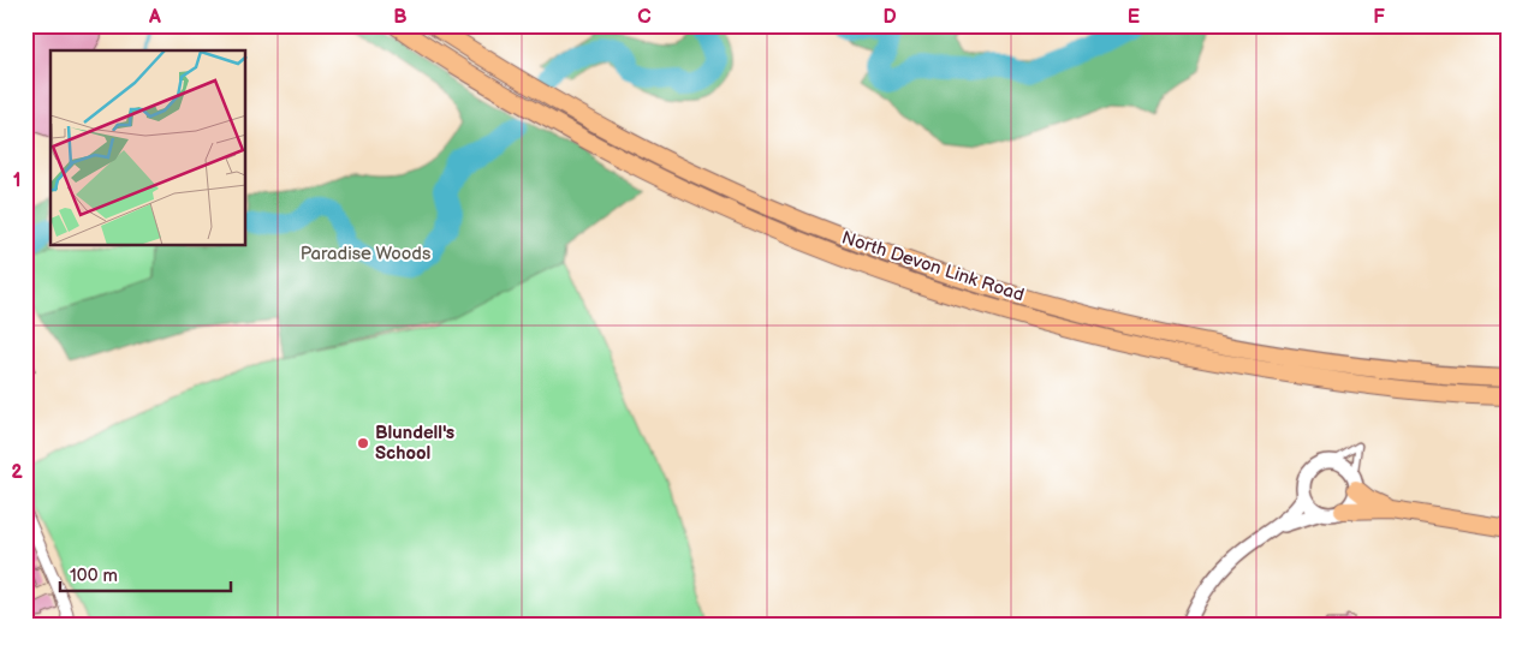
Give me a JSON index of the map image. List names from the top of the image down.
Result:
{
  "streets": {
    "highway": ["North Devon Link Road"]
  },
  "parks": ["Paradise Woods"],
  "places": ["Blundell's School"],
  "scale_bar": "100 m",
  "grid": {
    "columns": [
      "A",
      "B",
      "C",
      "D",
      "E",
      "F"
    ],
    "rows": ["1", "2"]
  }
}
